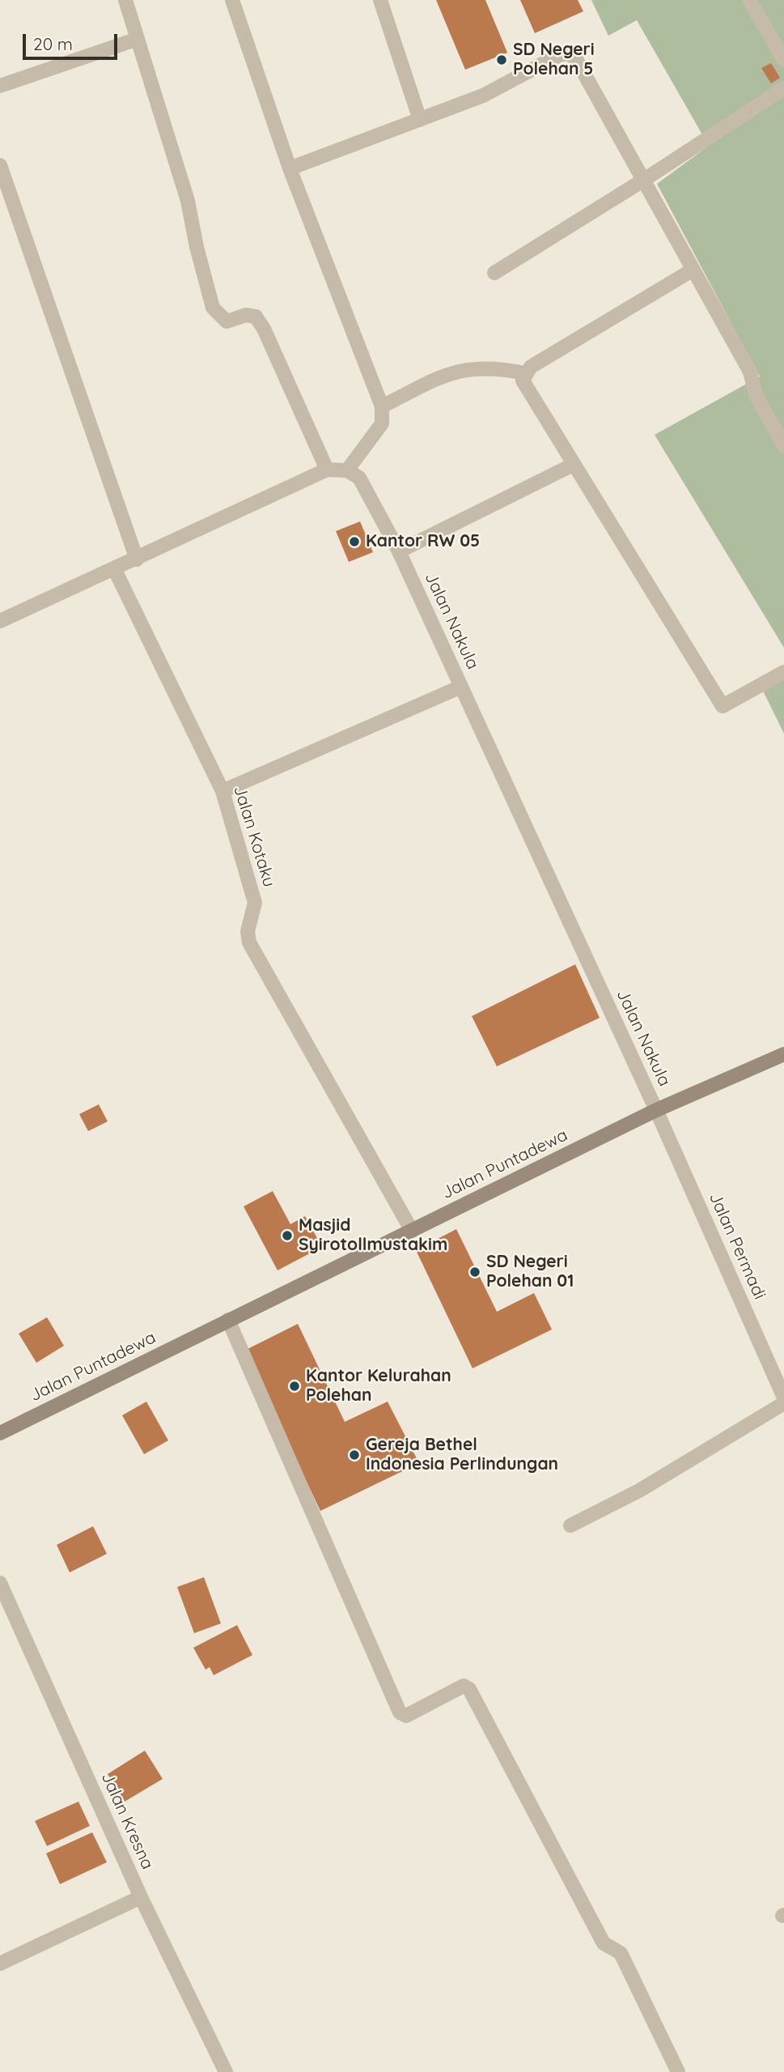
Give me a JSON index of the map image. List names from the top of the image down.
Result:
{
  "streets": {
    "street": [
      "Jalan Nakula",
      "Jalan Kotaku",
      "Jalan Puntadewa",
      "Jalan Permadi",
      "Jalan Kresna"
    ]
  },
  "crossings": [
    ["Jalan Nakula", "Jalan Puntadewa"],
    ["Jalan Nakula", "Jalan Permadi"],
    ["Jalan Kotaku", "Jalan Puntadewa"],
    ["Jalan Puntadewa", "Jalan Permadi"]
  ],
  "places": [
    "SD Negeri Polehan 5",
    "Kantor RW 05",
    "Masjid Syirotollmustakim",
    "SD Negeri Polehan 01",
    "Kantor Kelurahan Polehan",
    "Gereja Bethel Indonesia Perlindungan"
  ],
  "scale_bar": "20 m"
}
